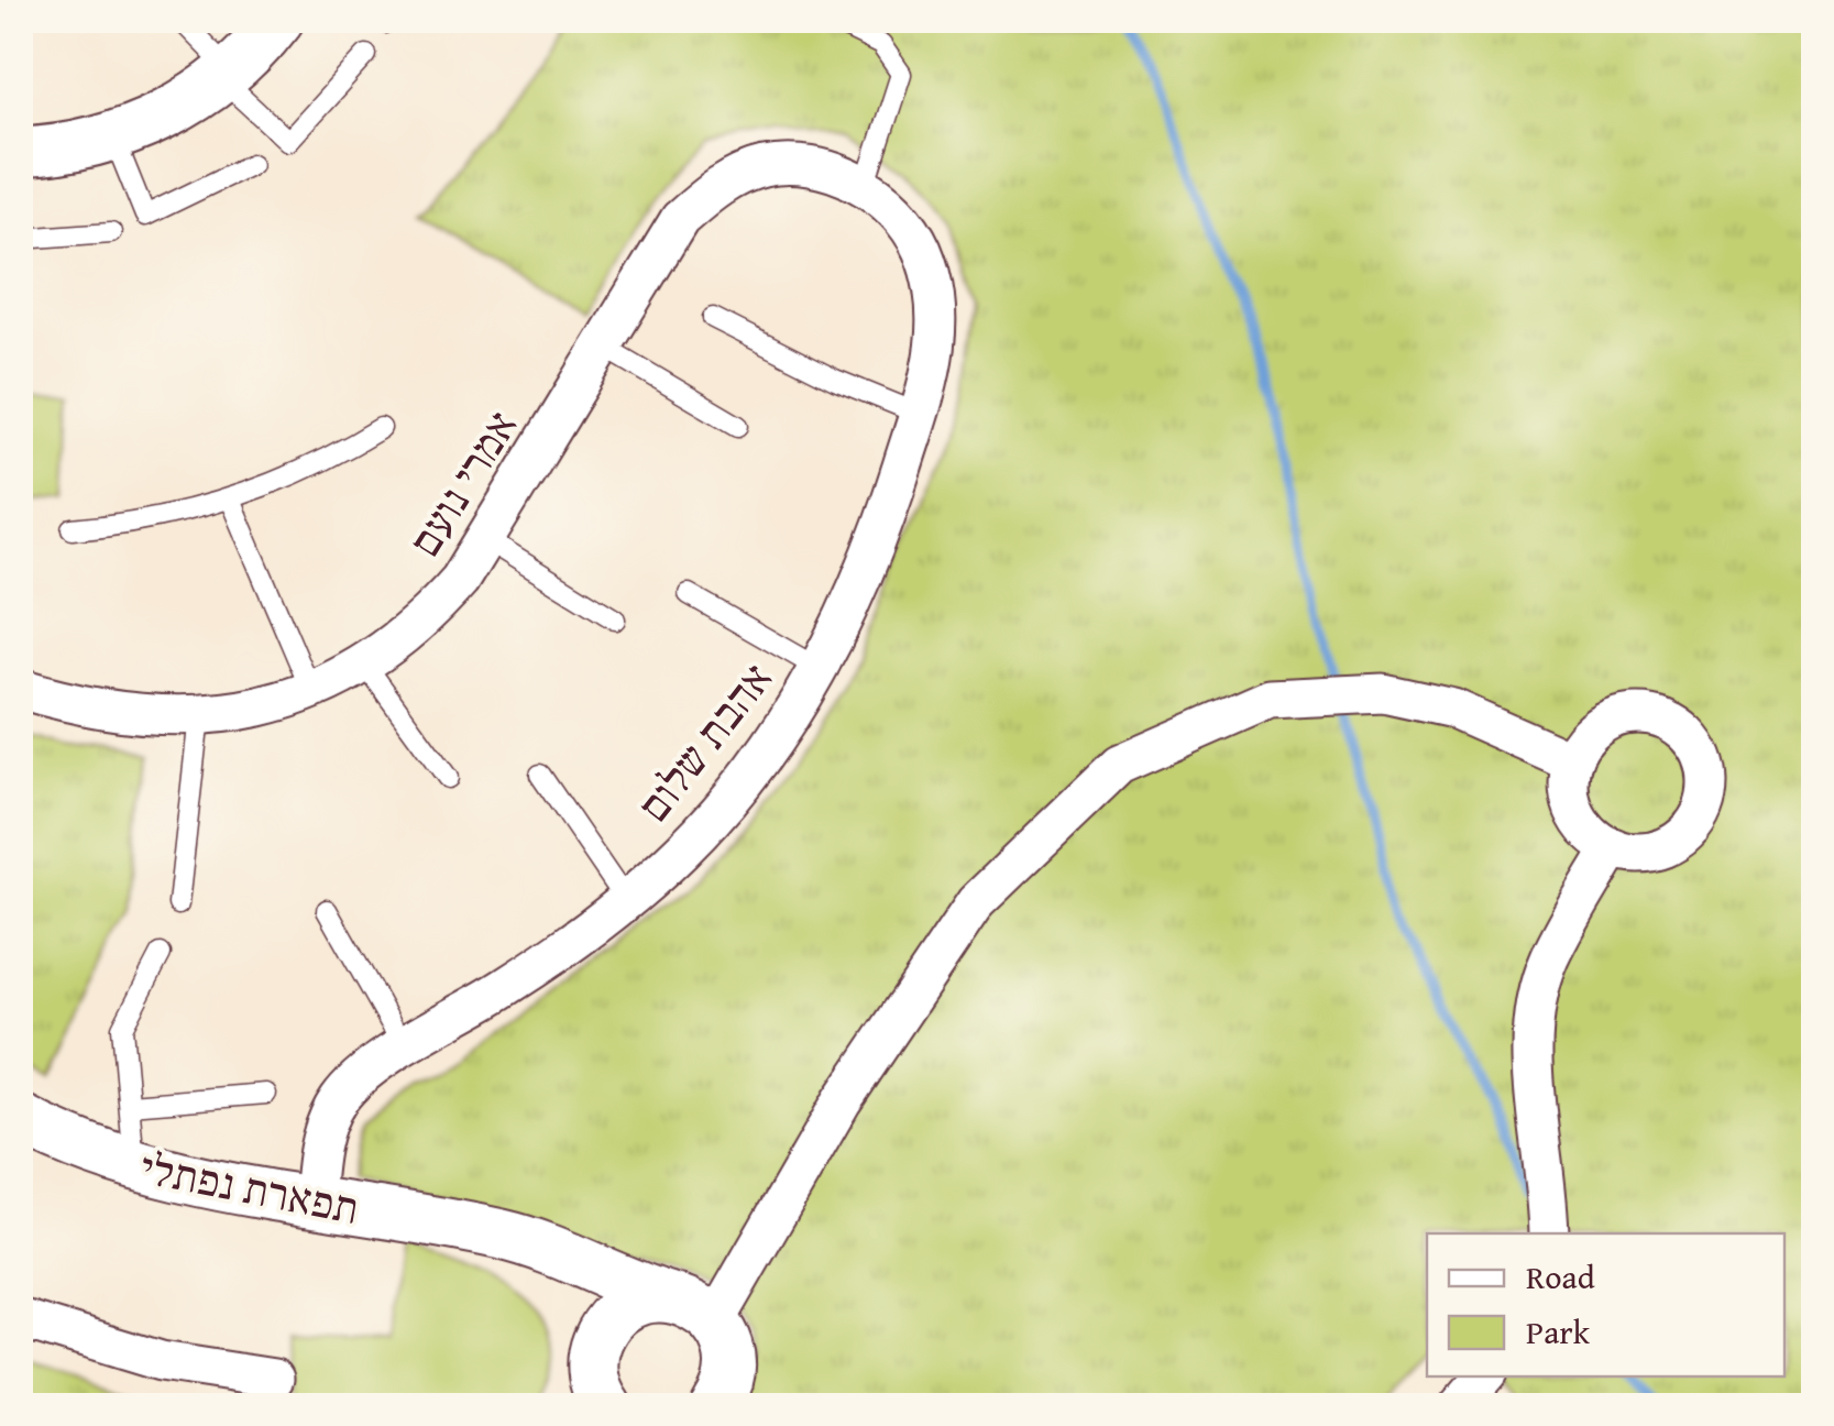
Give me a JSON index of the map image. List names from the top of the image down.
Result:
{
  "streets": {
    "street": ["אמרי נועם", "אהבת שלום", "תפארת נפתלי"]
  },
  "crossings": [
    ["אמרי נועם", "אהבת שלום"],
    ["אהבת שלום", "תפארת נפתלי"]
  ],
  "legend": ["Road", "Park"]
}
